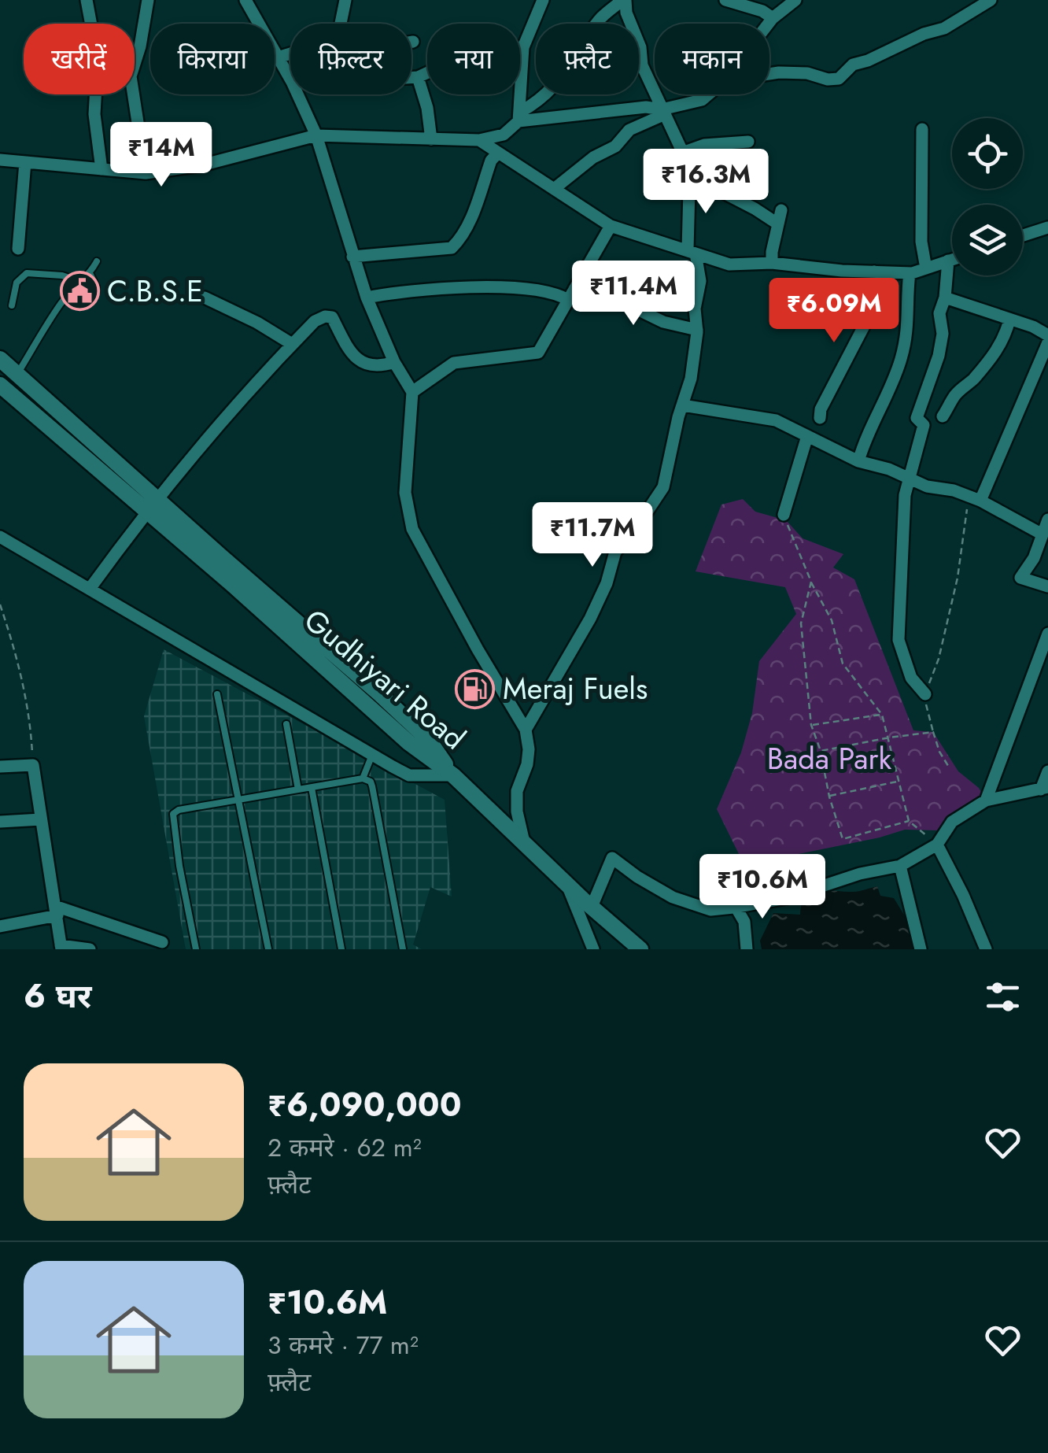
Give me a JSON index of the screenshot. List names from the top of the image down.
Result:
{
  "streets": {
    "street": ["Gudhiyari Road"]
  },
  "parks": ["Bada Park"],
  "places": {
    "public building": ["C.B.S.E"],
    "fuel station": ["Meraj Fuels"]
  },
  "page": {
    "chip": [
      "खरीदें",
      "किराया",
      "फ़िल्टर",
      "नया",
      "फ़्लैट",
      "मकान"
    ],
    "price": [
      "₹14M",
      "₹16.3M",
      "₹11.4M",
      "₹6.09M",
      "₹11.7M",
      "₹10.6M"
    ],
    "heading": "6 घर",
    "list": [
      {
        "name": "₹6,090,000",
        "note": "2 कमरे · 62 m² · फ़्लैट"
      },
      {
        "name": "₹10.6M",
        "note": "3 कमरे · 77 m² · फ़्लैट"
      }
    ]
  }
}
